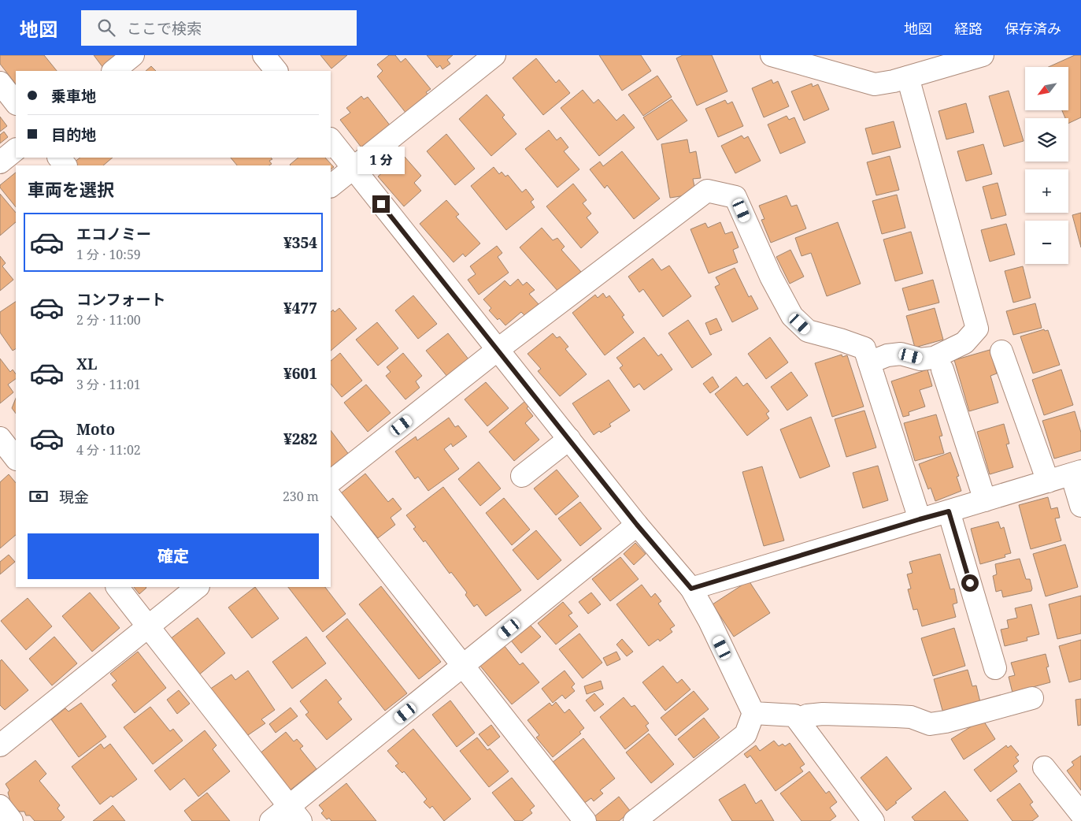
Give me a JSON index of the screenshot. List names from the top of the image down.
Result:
{
  "north": "bottom left",
  "page": {
    "header": "地図",
    "search": "ここで検索",
    "nav": ["地図", "経路", "保存済み"],
    "map_buttons": ["+", "−"],
    "banner": ["乗車地", "目的地"],
    "bubble": "1 分",
    "heading": "車両を選択",
    "list": [
      {
        "name": "エコノミー",
        "note": "1 分 · 10:59",
        "value": "¥354"
      },
      {
        "name": "コンフォート",
        "note": "2 分 · 11:00",
        "value": "¥477"
      },
      {
        "name": "XL",
        "note": "3 分 · 11:01",
        "value": "¥601"
      },
      {
        "name": "Moto",
        "note": "4 分 · 11:02",
        "value": "¥282"
      }
    ],
    "pay": ["現金", "230 m"],
    "buttons": "確定"
  }
}
